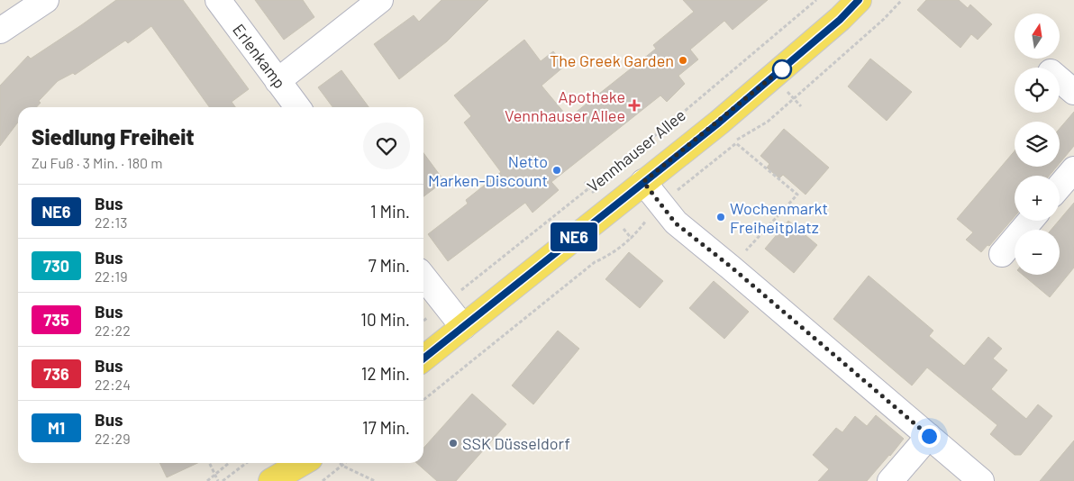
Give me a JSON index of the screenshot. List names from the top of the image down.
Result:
{
  "streets": {
    "main road": ["Vennhauser Allee"],
    "street": ["Erlenkamp"]
  },
  "places": {
    "other": [
      "The Greek Garden",
      "Netto Marken-Discount",
      "Wochenmarkt Freiheitplatz",
      "SSK Düsseldorf"
    ],
    "health": ["Apotheke Vennhauser Allee"]
  },
  "lines": ["bus line NE6"],
  "north": "top",
  "page": {
    "on_map": "NE6",
    "map_buttons": ["+", "−"],
    "heading": ["Siedlung Freiheit", "Zu Fuß · 3 Min. · 180 m"],
    "list": [
      {
        "mark": "NE6",
        "name": "Bus",
        "note": "22:13",
        "value": "1 Min."
      },
      {
        "mark": "730",
        "name": "Bus",
        "note": "22:19",
        "value": "7 Min."
      },
      {
        "mark": "735",
        "name": "Bus",
        "note": "22:22",
        "value": "10 Min."
      },
      {
        "mark": "736",
        "name": "Bus",
        "note": "22:24",
        "value": "12 Min."
      },
      {
        "mark": "M1",
        "name": "Bus",
        "note": "22:29",
        "value": "17 Min."
      }
    ]
  }
}
